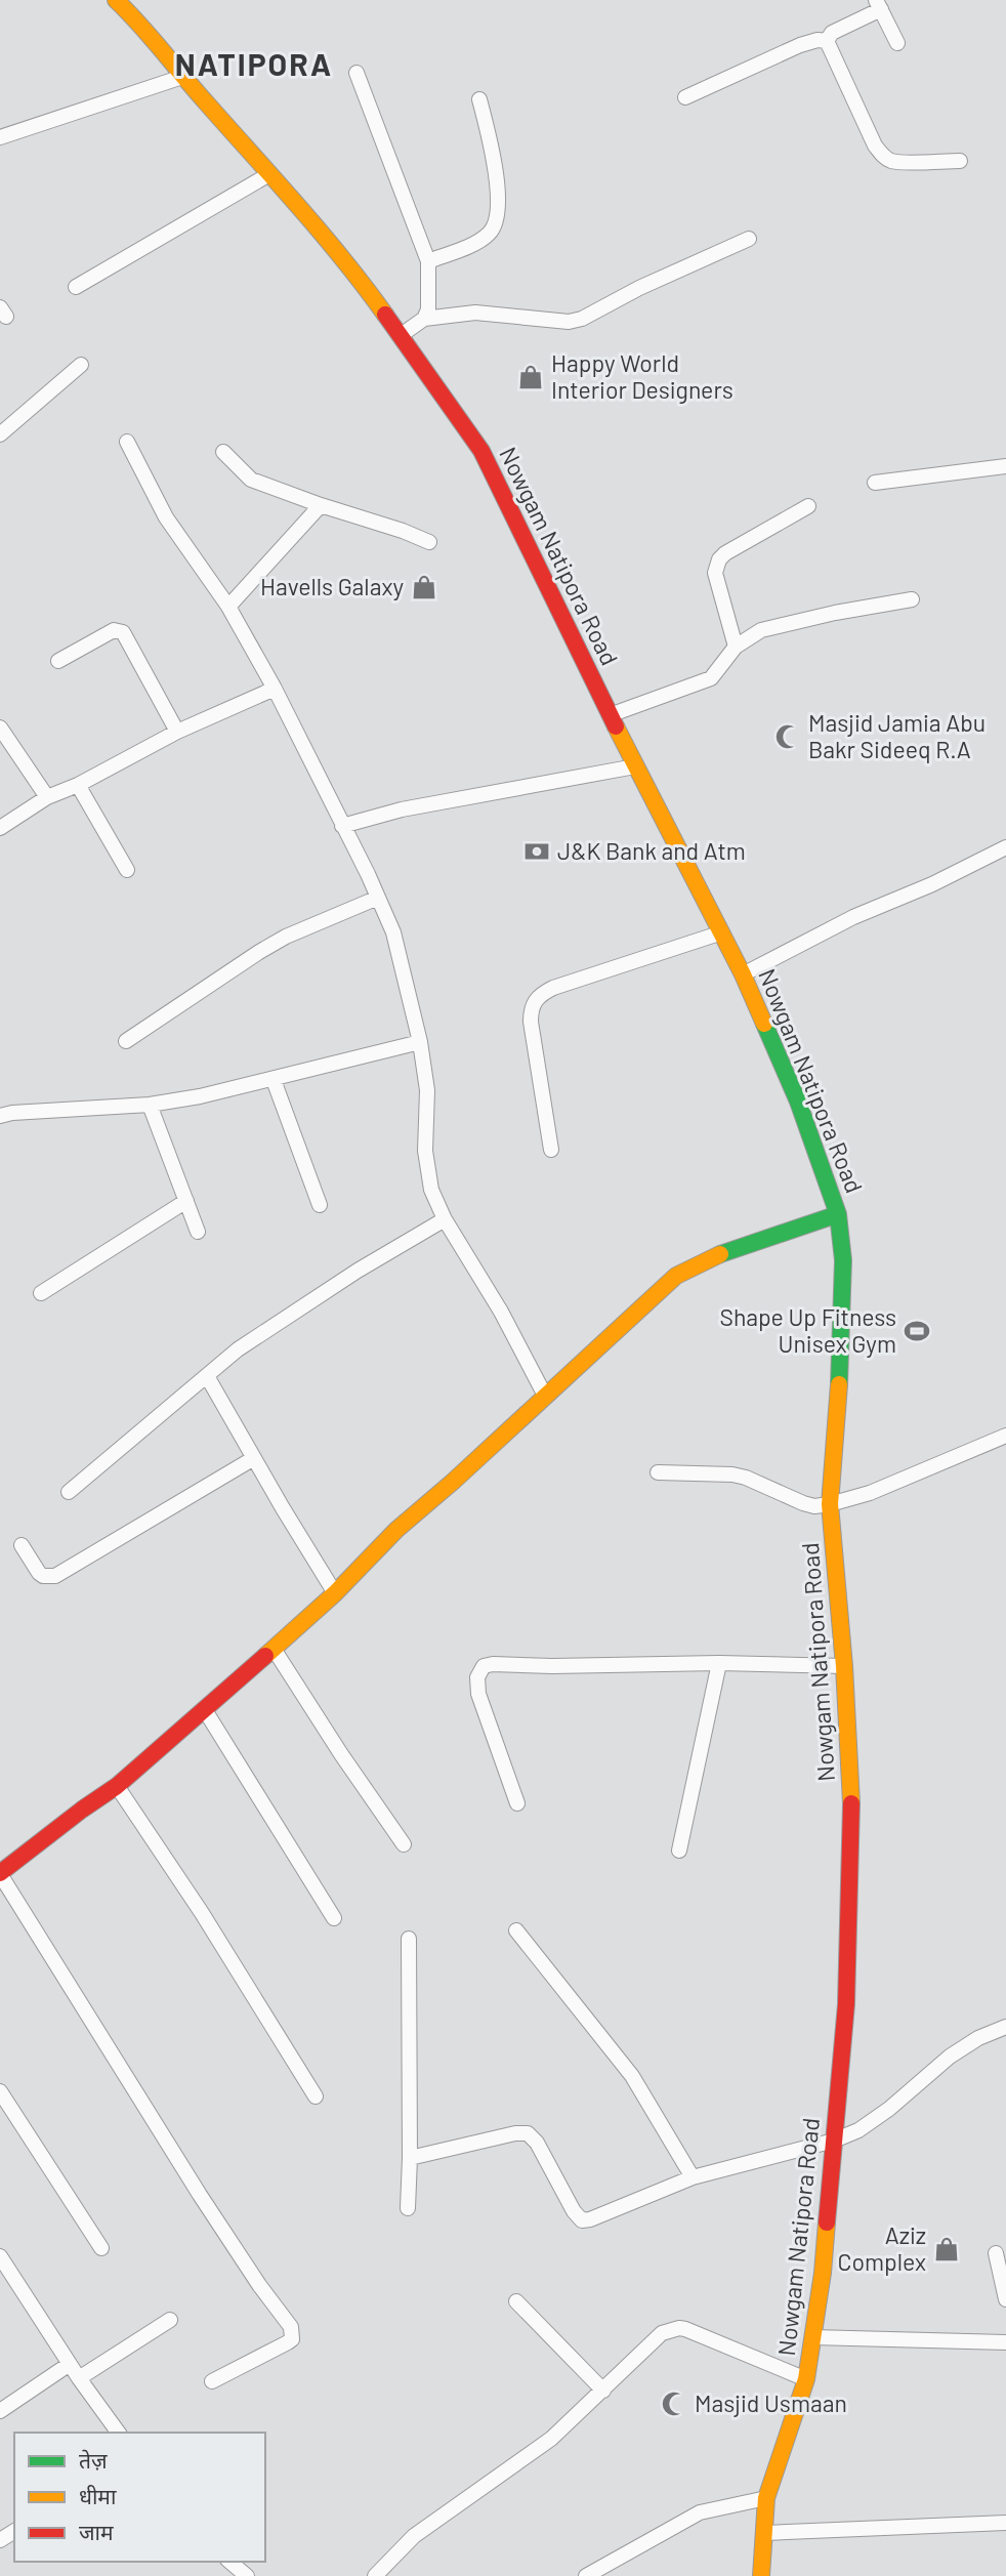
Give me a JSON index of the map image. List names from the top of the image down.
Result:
{
  "streets": {
    "main road": ["Nowgam Natipora Road"]
  },
  "districts": ["NATIPORA"],
  "places": {
    "shop": ["Happy World Interior Designers", "Havells Galaxy", "Aziz Complex"],
    "mosque": ["Masjid Jamia Abu Bakr Sideeq R.A", "Masjid Usmaan"],
    "bank": ["J&K Bank and Atm"],
    "sports": ["Shape Up Fitness Unisex Gym"]
  },
  "legend": ["तेज़", "धीमा", "जाम"]
}
